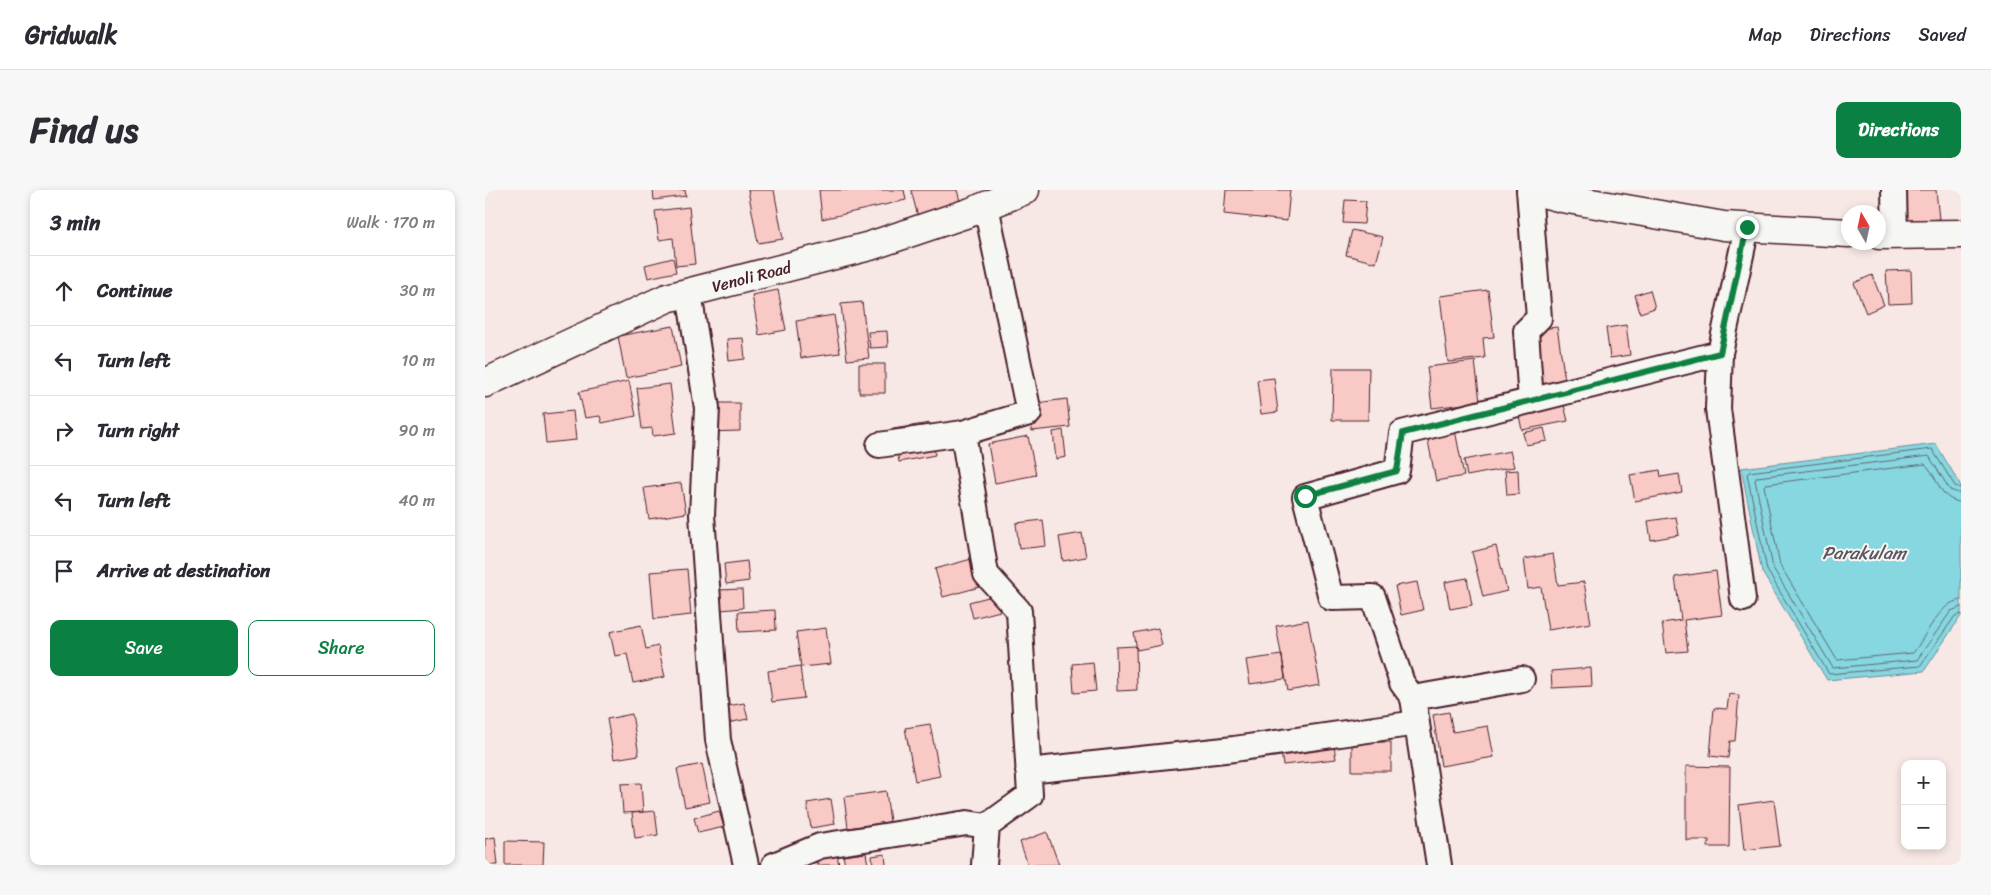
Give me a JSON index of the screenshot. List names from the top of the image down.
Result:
{
  "streets": {
    "street": ["Venoli Road"]
  },
  "water": ["Parakulam"],
  "north": "top",
  "page": {
    "header": "Gridwalk",
    "nav": ["Map", "Directions", "Saved"],
    "title": "Find us",
    "buttons": [
      "Directions",
      ["Save", "Share"]
    ],
    "heading": ["3 min", "Walk · 170 m"],
    "list": [
      ["Continue", "30 m"],
      ["Turn left", "10 m"],
      ["Turn right", "90 m"],
      ["Turn left", "40 m"],
      "Arrive at destination"
    ],
    "map_buttons": ["+", "−"]
  }
}
